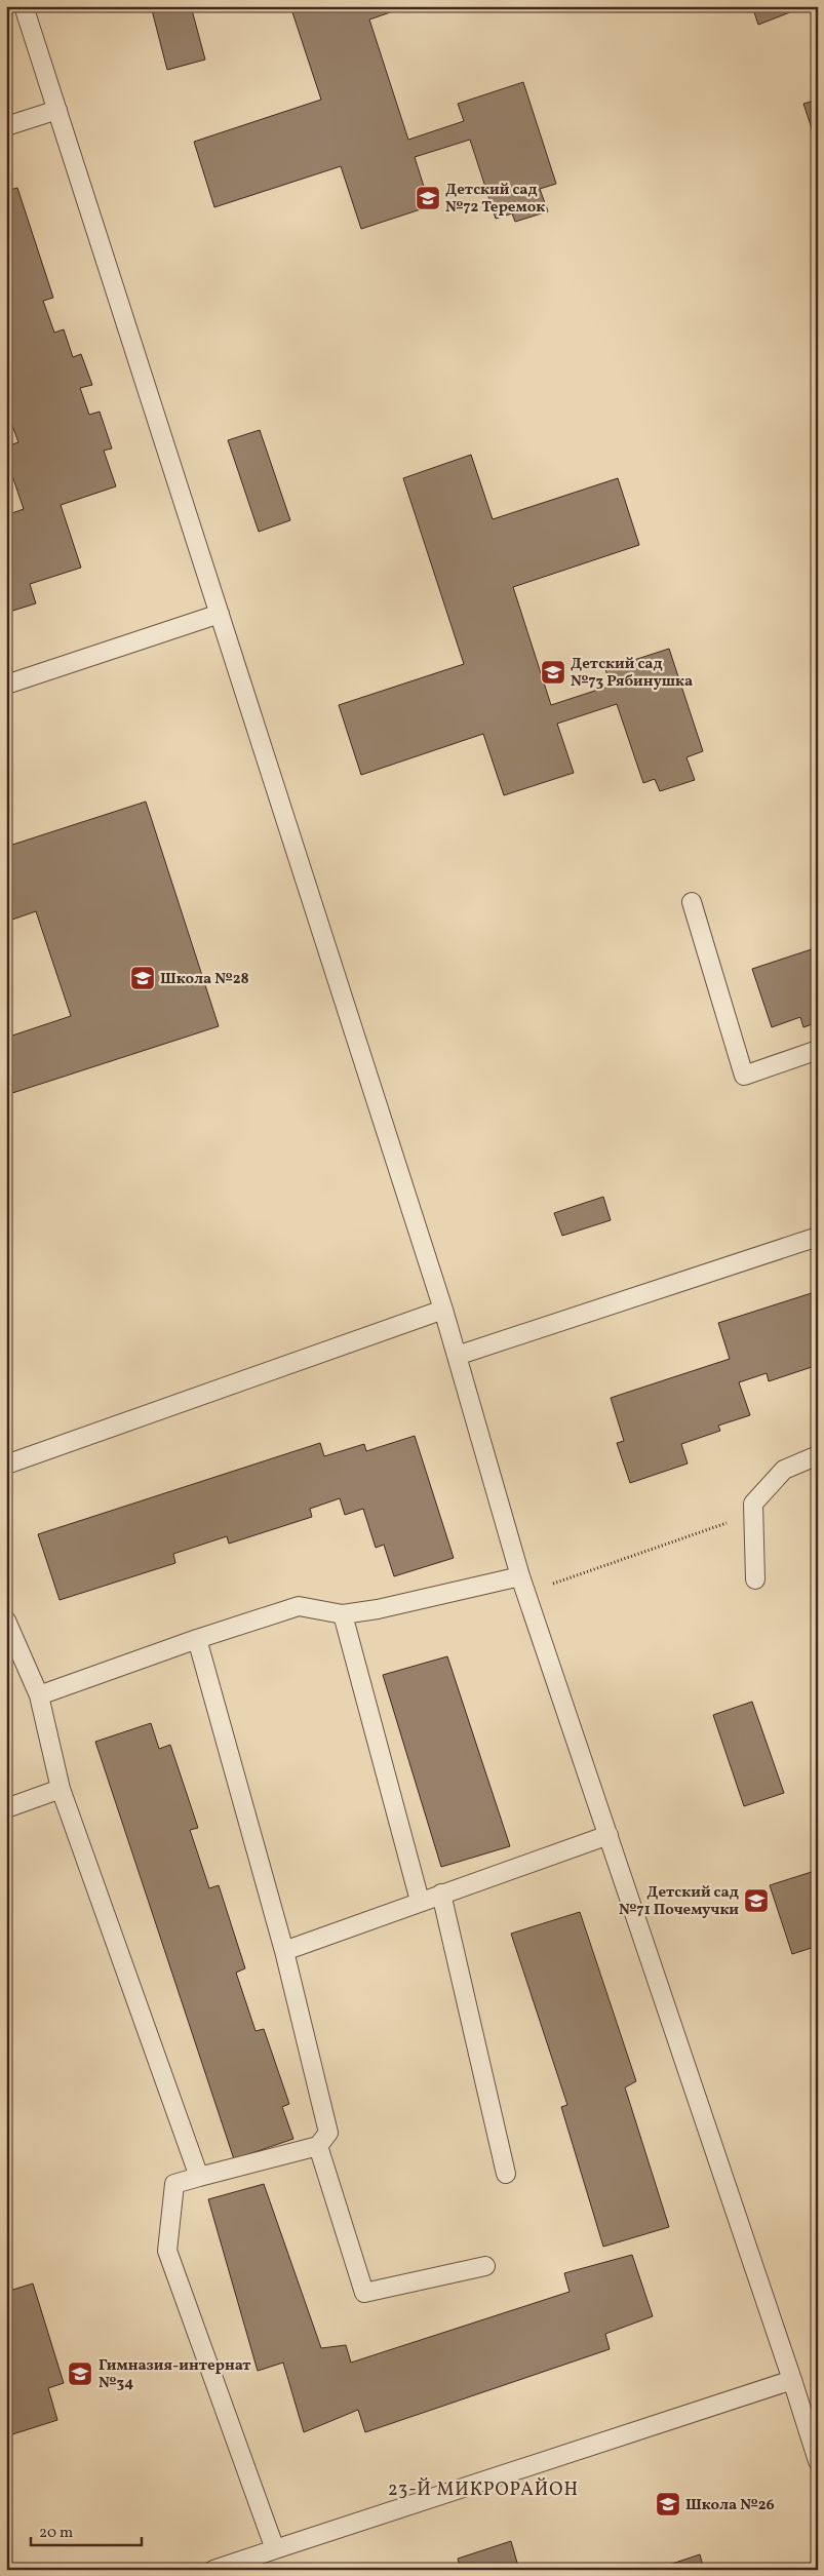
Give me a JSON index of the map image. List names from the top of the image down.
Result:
{
  "districts": ["23-Й МИКРОРАЙОН"],
  "places": {
    "school or university": [
      "Детский сад №72 Теремок",
      "Детский сад №73 Рябинушка",
      "Школа №28",
      "Детский сад №71 Почемучки",
      "Гимназия-интернат №34",
      "Школа №26"
    ]
  },
  "scale_bar": "20 m"
}
